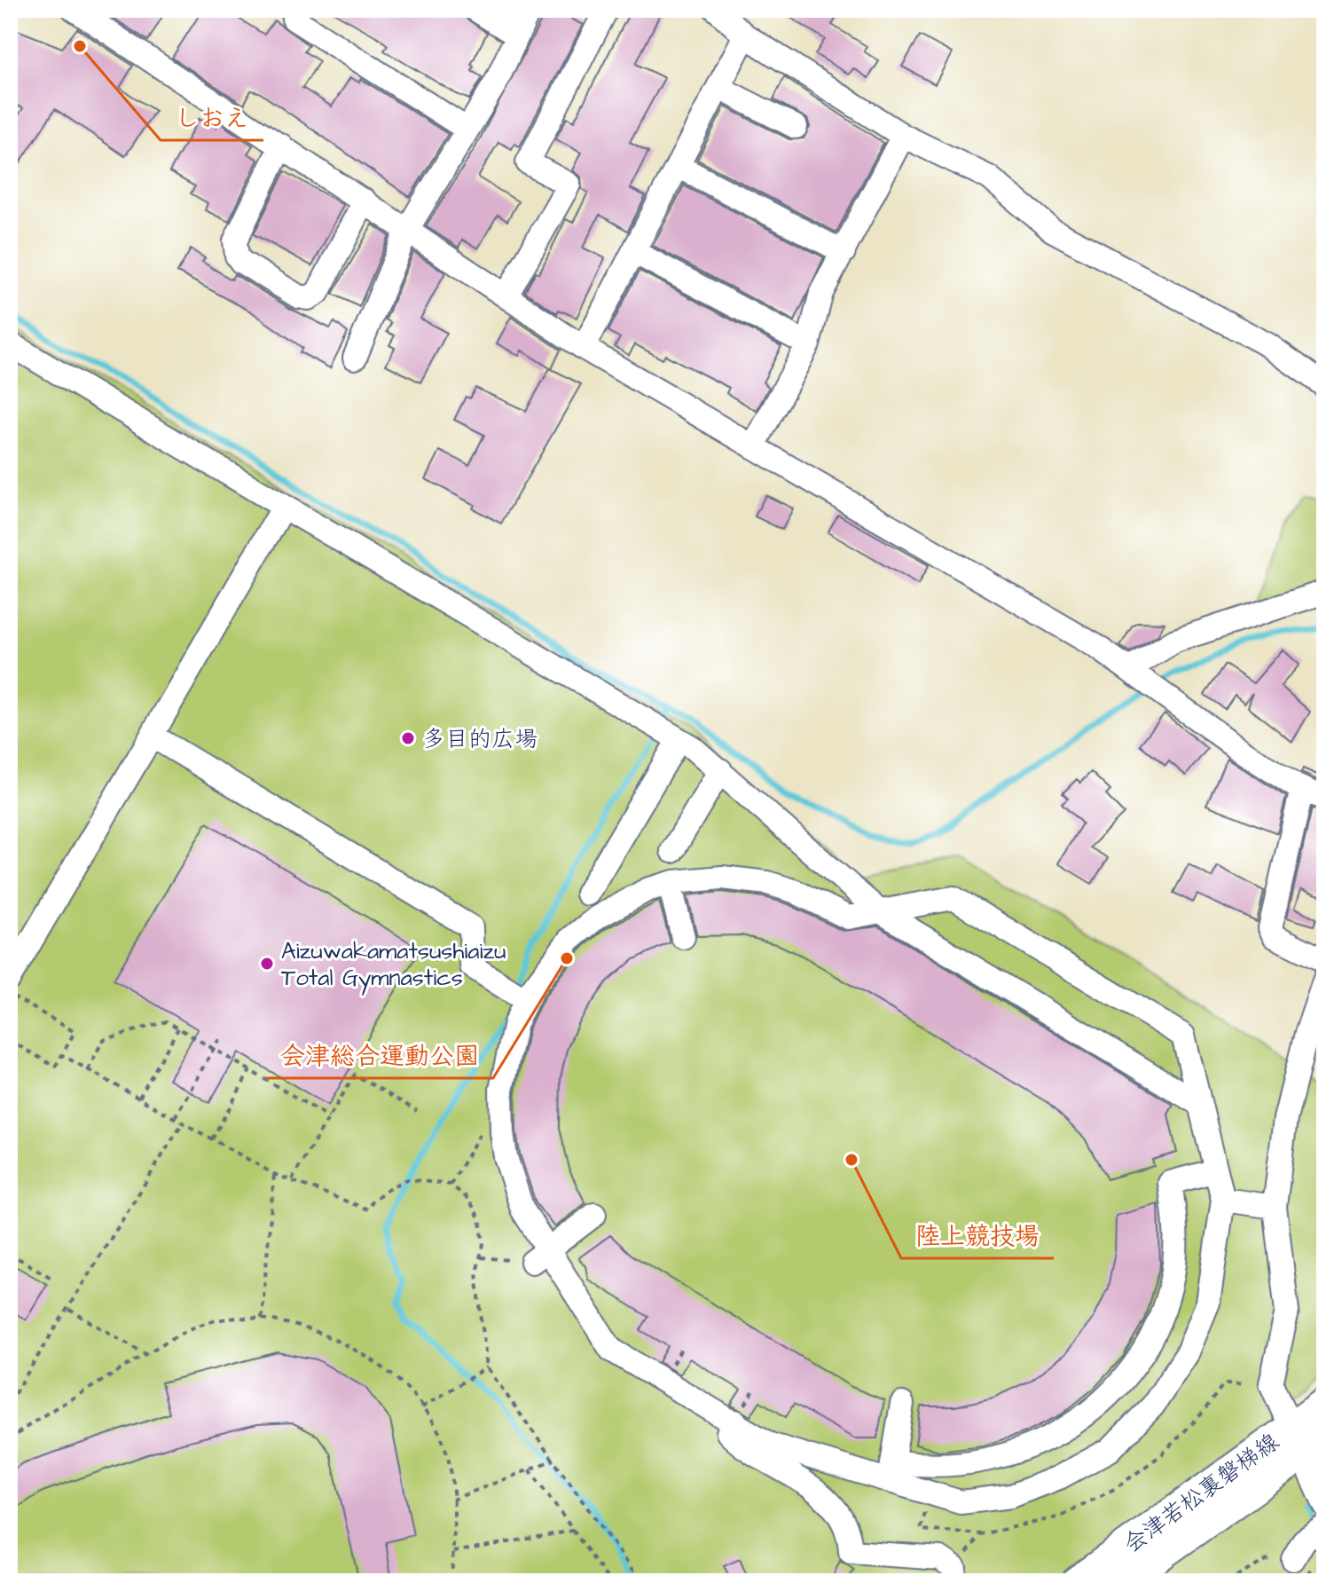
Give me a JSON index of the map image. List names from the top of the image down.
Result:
{
  "streets": {
    "main road": ["会津若松裏磐梯線"]
  },
  "places": [
    "しおえ",
    "多目的広場",
    "会津総合運動公園",
    "Aizuwakamatsushiaizu Total Gymnastics",
    "陸上競技場"
  ]
}
